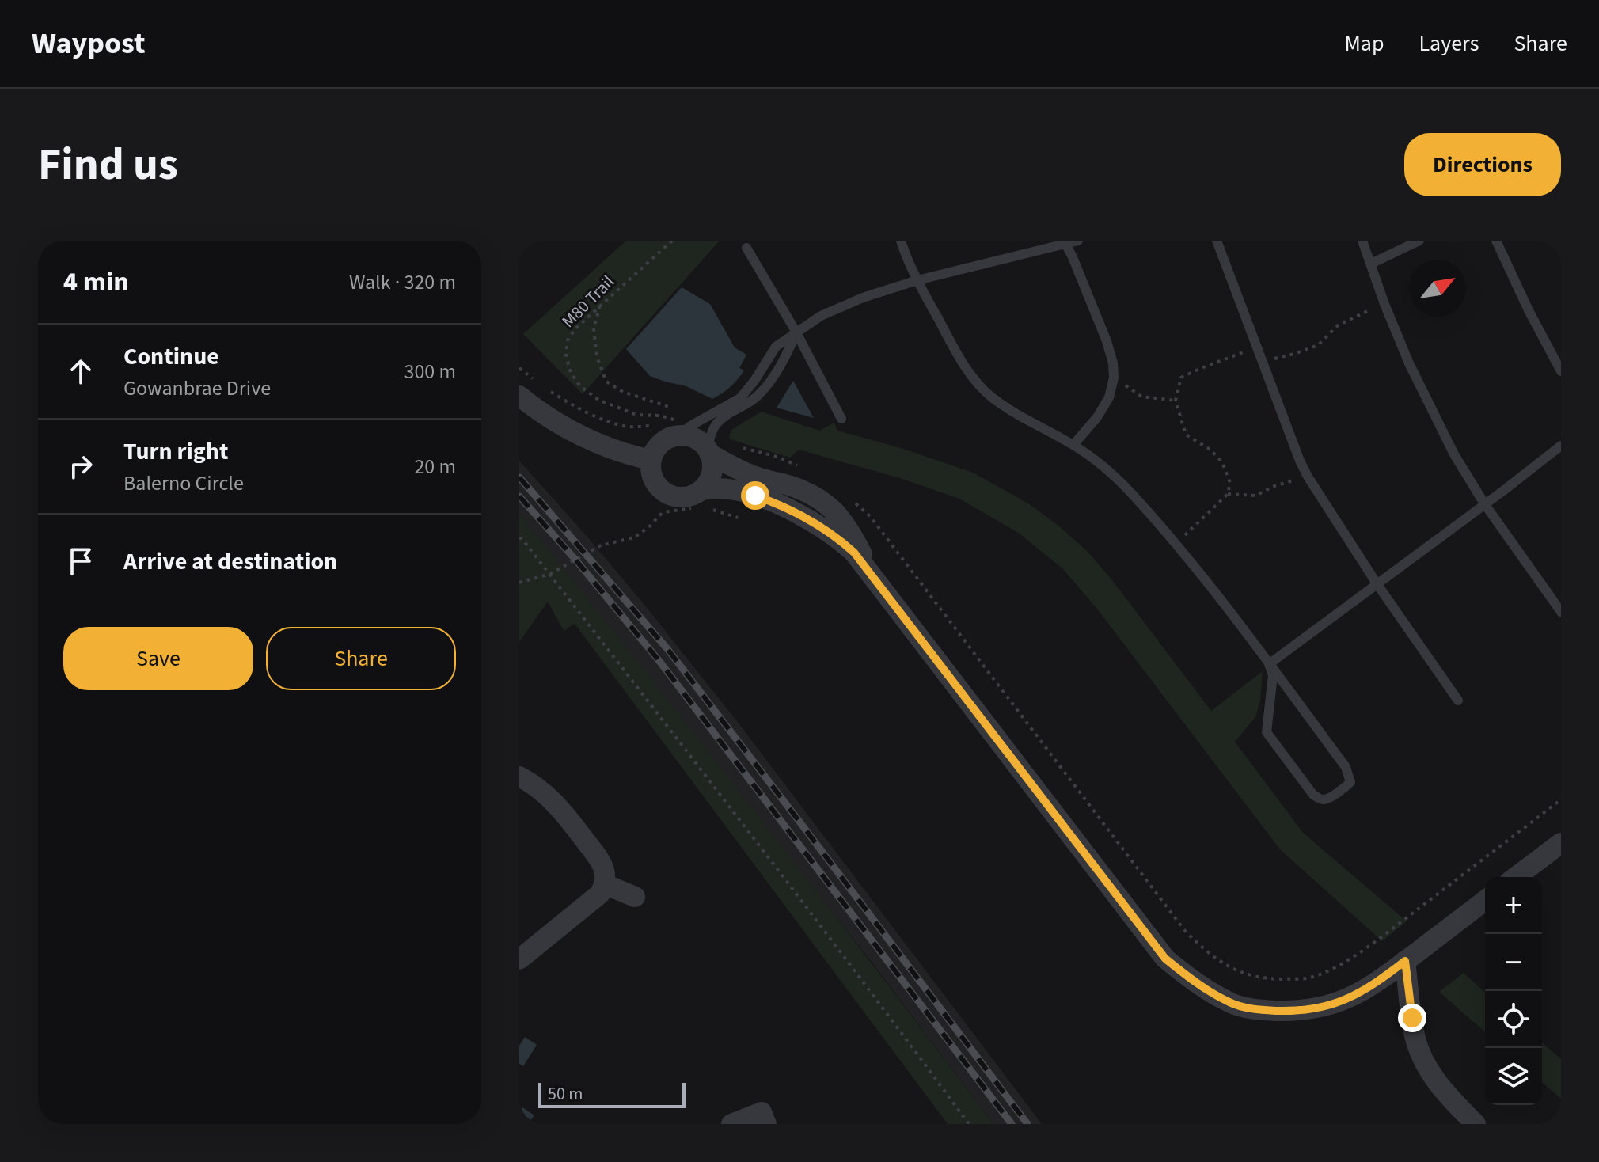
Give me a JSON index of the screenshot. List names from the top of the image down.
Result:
{
  "streets": {
    "path": ["M80 Trail"]
  },
  "scale_bar": "50 m",
  "north": "top right",
  "page": {
    "header": "Waypost",
    "nav": ["Map", "Layers", "Share"],
    "buttons": [
      "Directions",
      ["Save", "Share"]
    ],
    "title": "Find us",
    "heading": ["4 min", "Walk · 320 m"],
    "list": [
      ["Continue", "Gowanbrae Drive", "300 m"],
      ["Turn right", "Balerno Circle", "20 m"],
      "Arrive at destination"
    ],
    "map_buttons": ["+", "−"],
    "scale": "50 m"
  }
}
